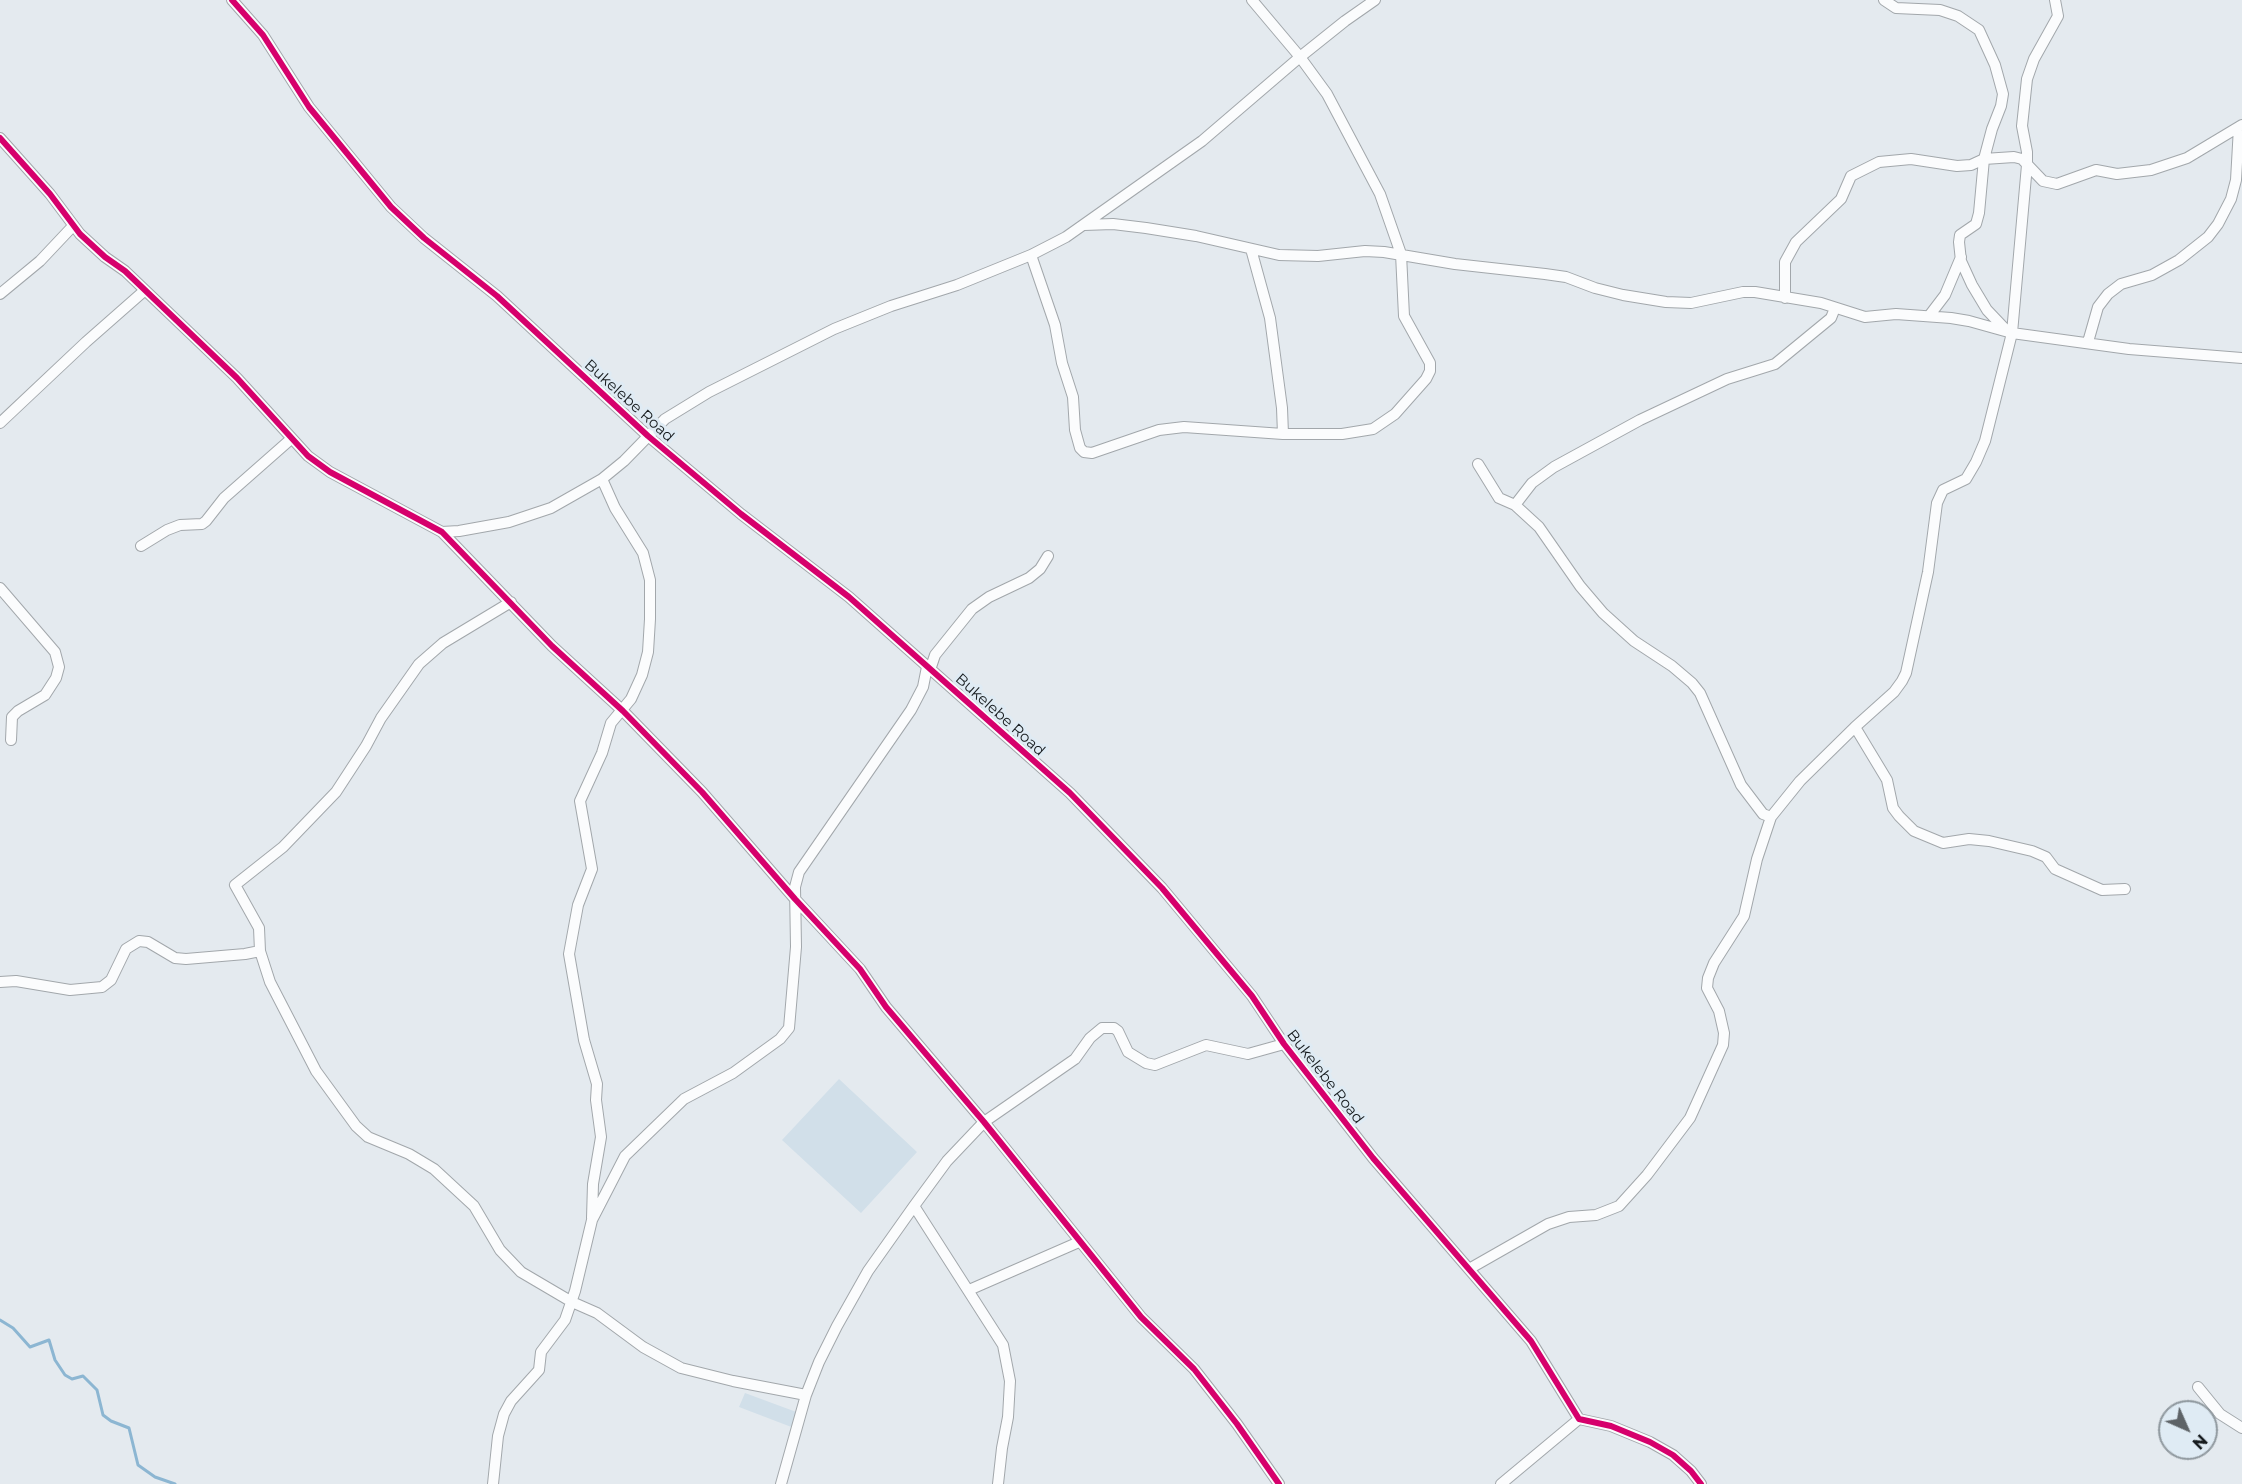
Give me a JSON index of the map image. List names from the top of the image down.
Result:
{
  "streets": {
    "street": ["Bukelebe Road"]
  },
  "north": "bottom right"
}
